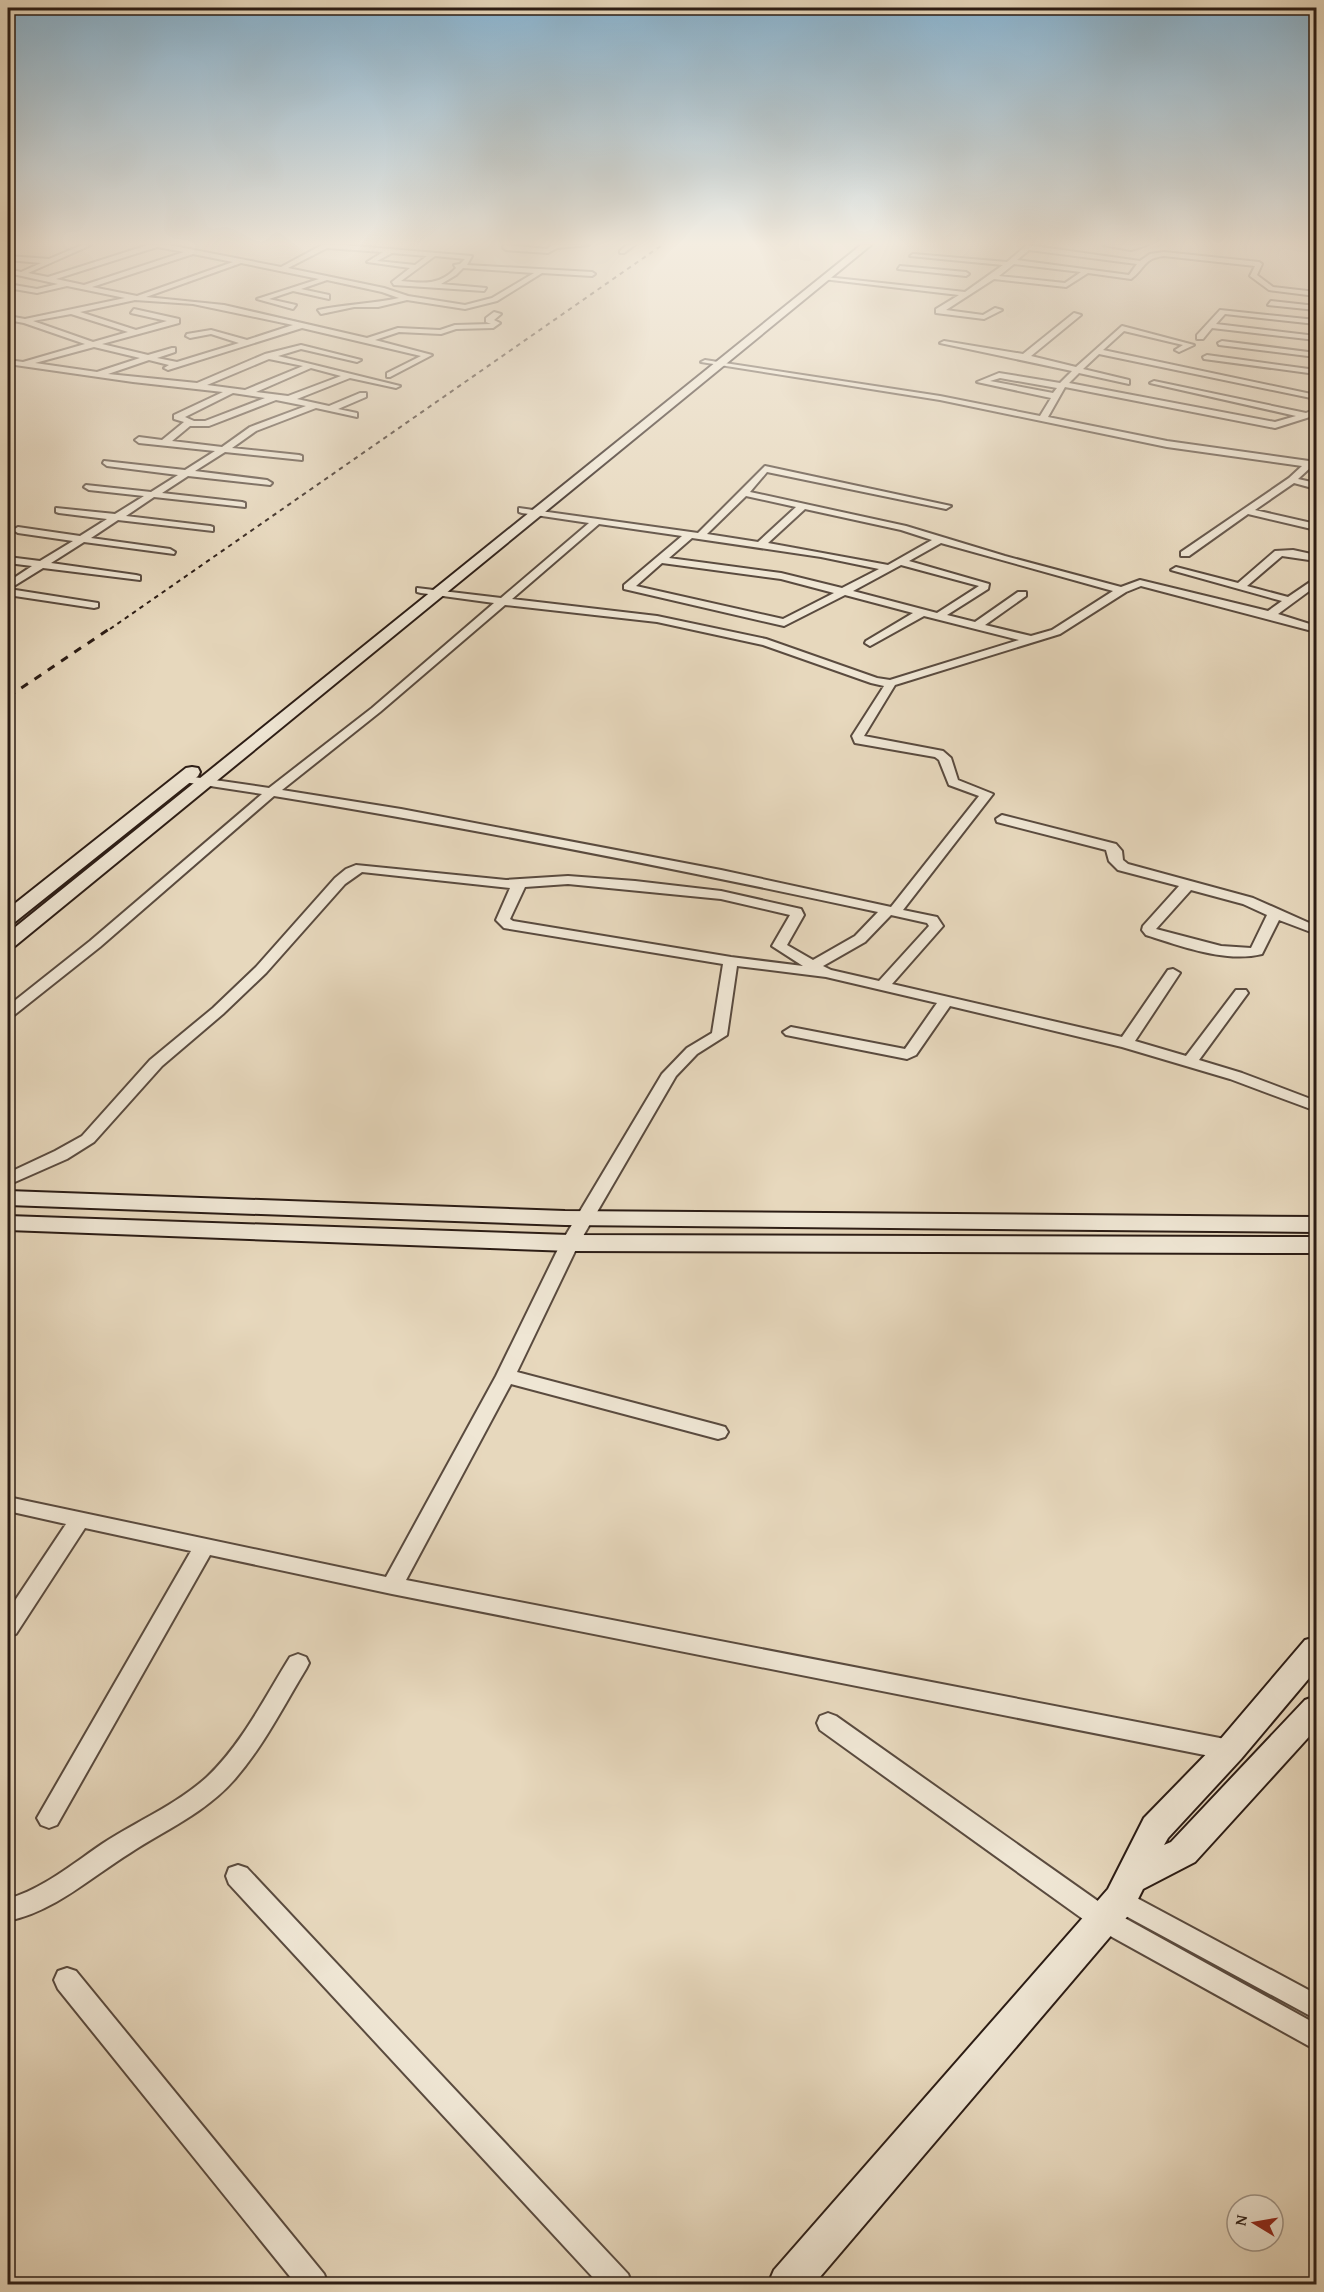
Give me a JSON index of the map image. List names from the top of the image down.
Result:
{
  "north": "left"
}
